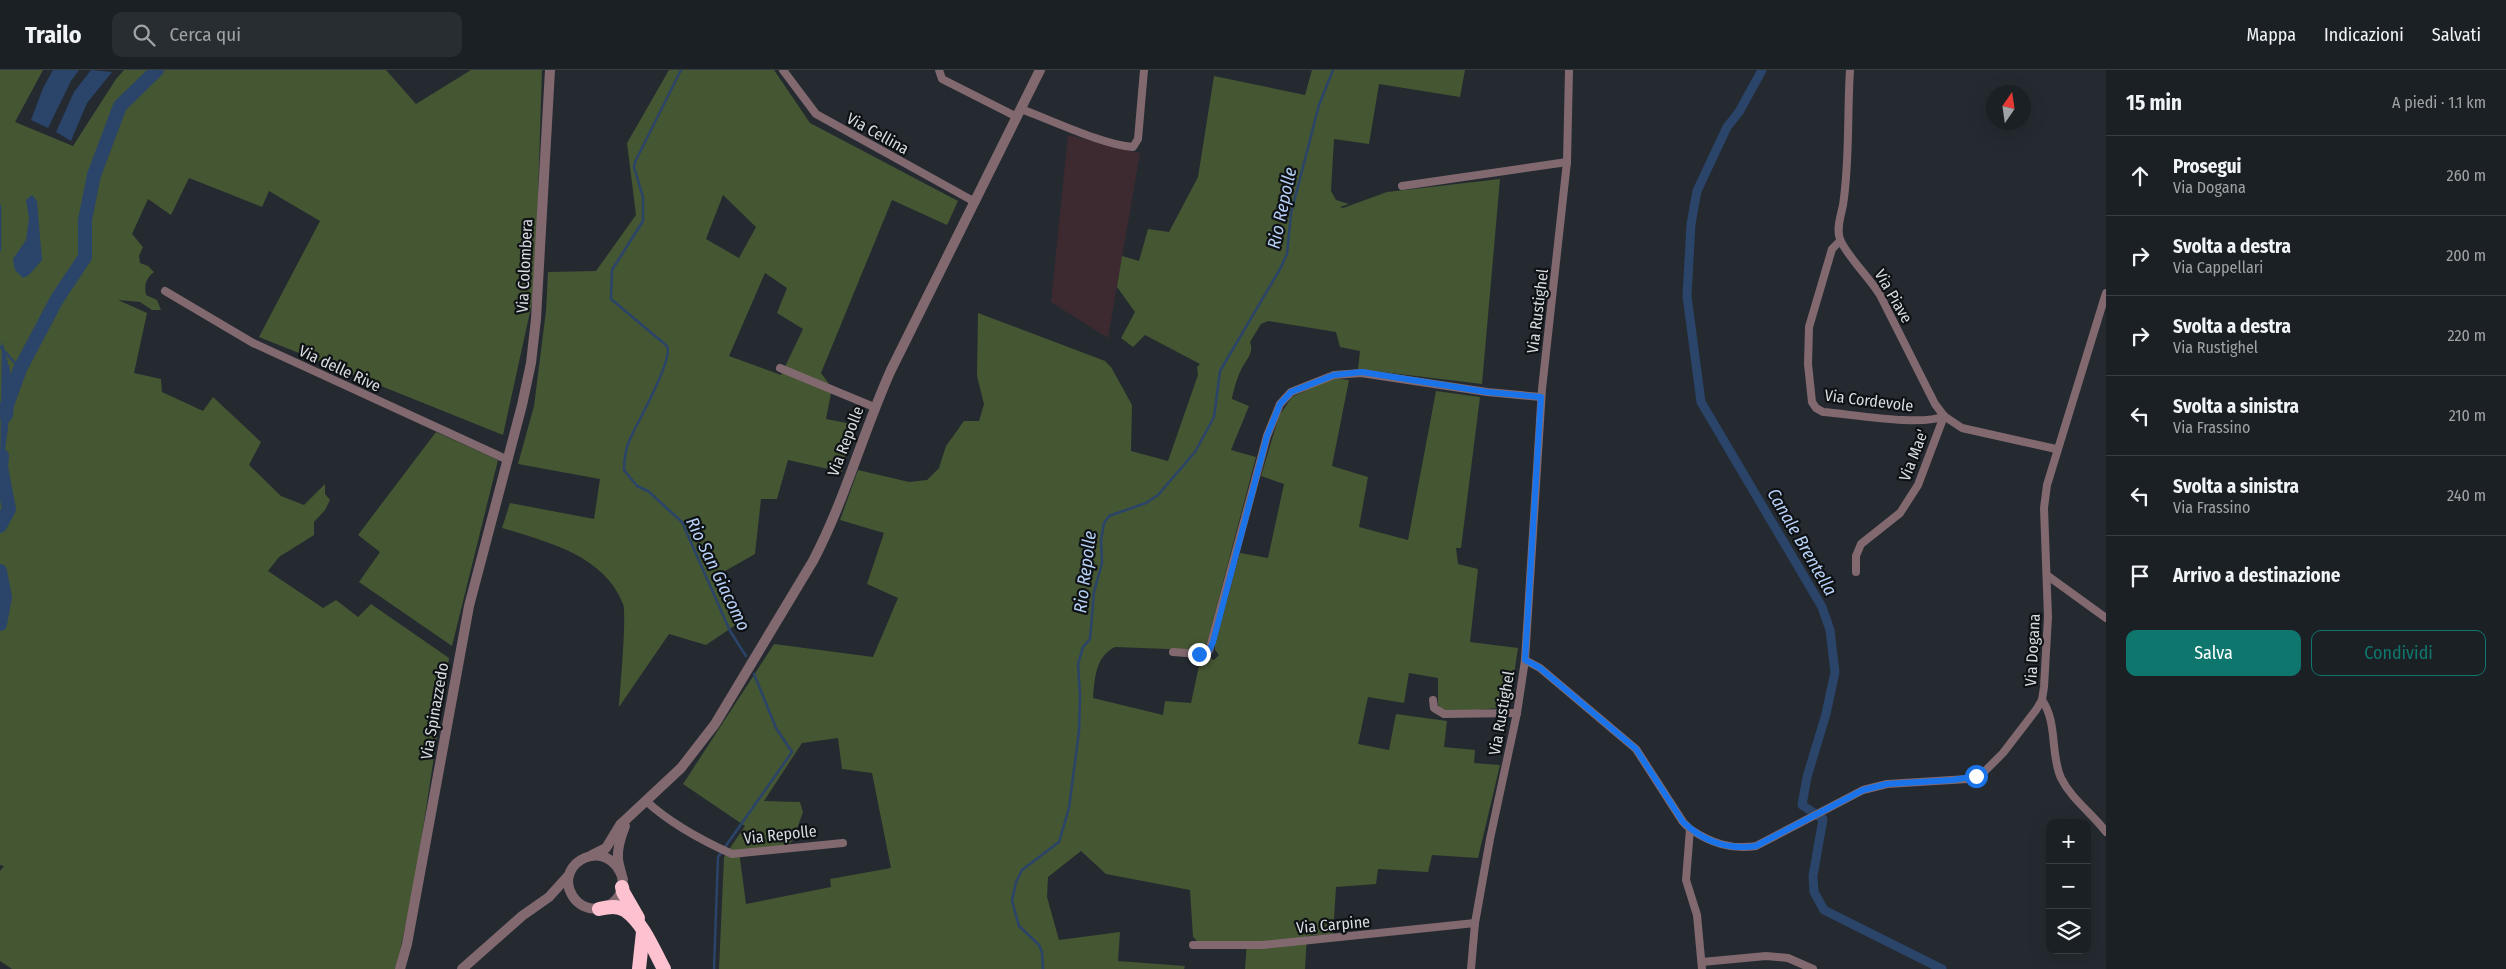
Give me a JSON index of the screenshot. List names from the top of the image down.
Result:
{
  "streets": {
    "street": [
      "Via Cellina",
      "Via Colombera",
      "Via Piave",
      "Via Rustighel",
      "Via delle Rive",
      "Via Cordevole",
      "Via Repolle",
      "Via Mae'",
      "Via Dogana",
      "Via Spinazzedo",
      "Via Carpine"
    ]
  },
  "crossings": [
    ["Via Cellina", "Via Repolle"],
    ["Via Colombera", "Via delle Rive"],
    ["Via Colombera", "Via Spinazzedo"],
    ["Via Piave", "Via Cordevole"],
    ["Via Piave", "Via Mae'"],
    ["Via Piave", "Via Dogana"],
    ["Via Rustighel", "Via Carpine"],
    ["Via delle Rive", "Via Spinazzedo"],
    ["Via Cordevole", "Via Mae'"]
  ],
  "water": ["Rio Repolle", "Canale Brentella", "Rio San Giacomo"],
  "north": "top",
  "page": {
    "header": "Trailo",
    "search": "Cerca qui",
    "nav": ["Mappa", "Indicazioni", "Salvati"],
    "heading": ["15 min", "A piedi · 1.1 km"],
    "list": [
      ["Prosegui", "Via Dogana", "260 m"],
      ["Svolta a destra", "Via Cappellari", "200 m"],
      ["Svolta a destra", "Via Rustighel", "220 m"],
      ["Svolta a sinistra", "Via Frassino", "210 m"],
      ["Svolta a sinistra", "Via Frassino", "240 m"],
      "Arrivo a destinazione"
    ],
    "buttons": ["Salva", "Condividi"],
    "map_buttons": ["+", "−"]
  }
}
